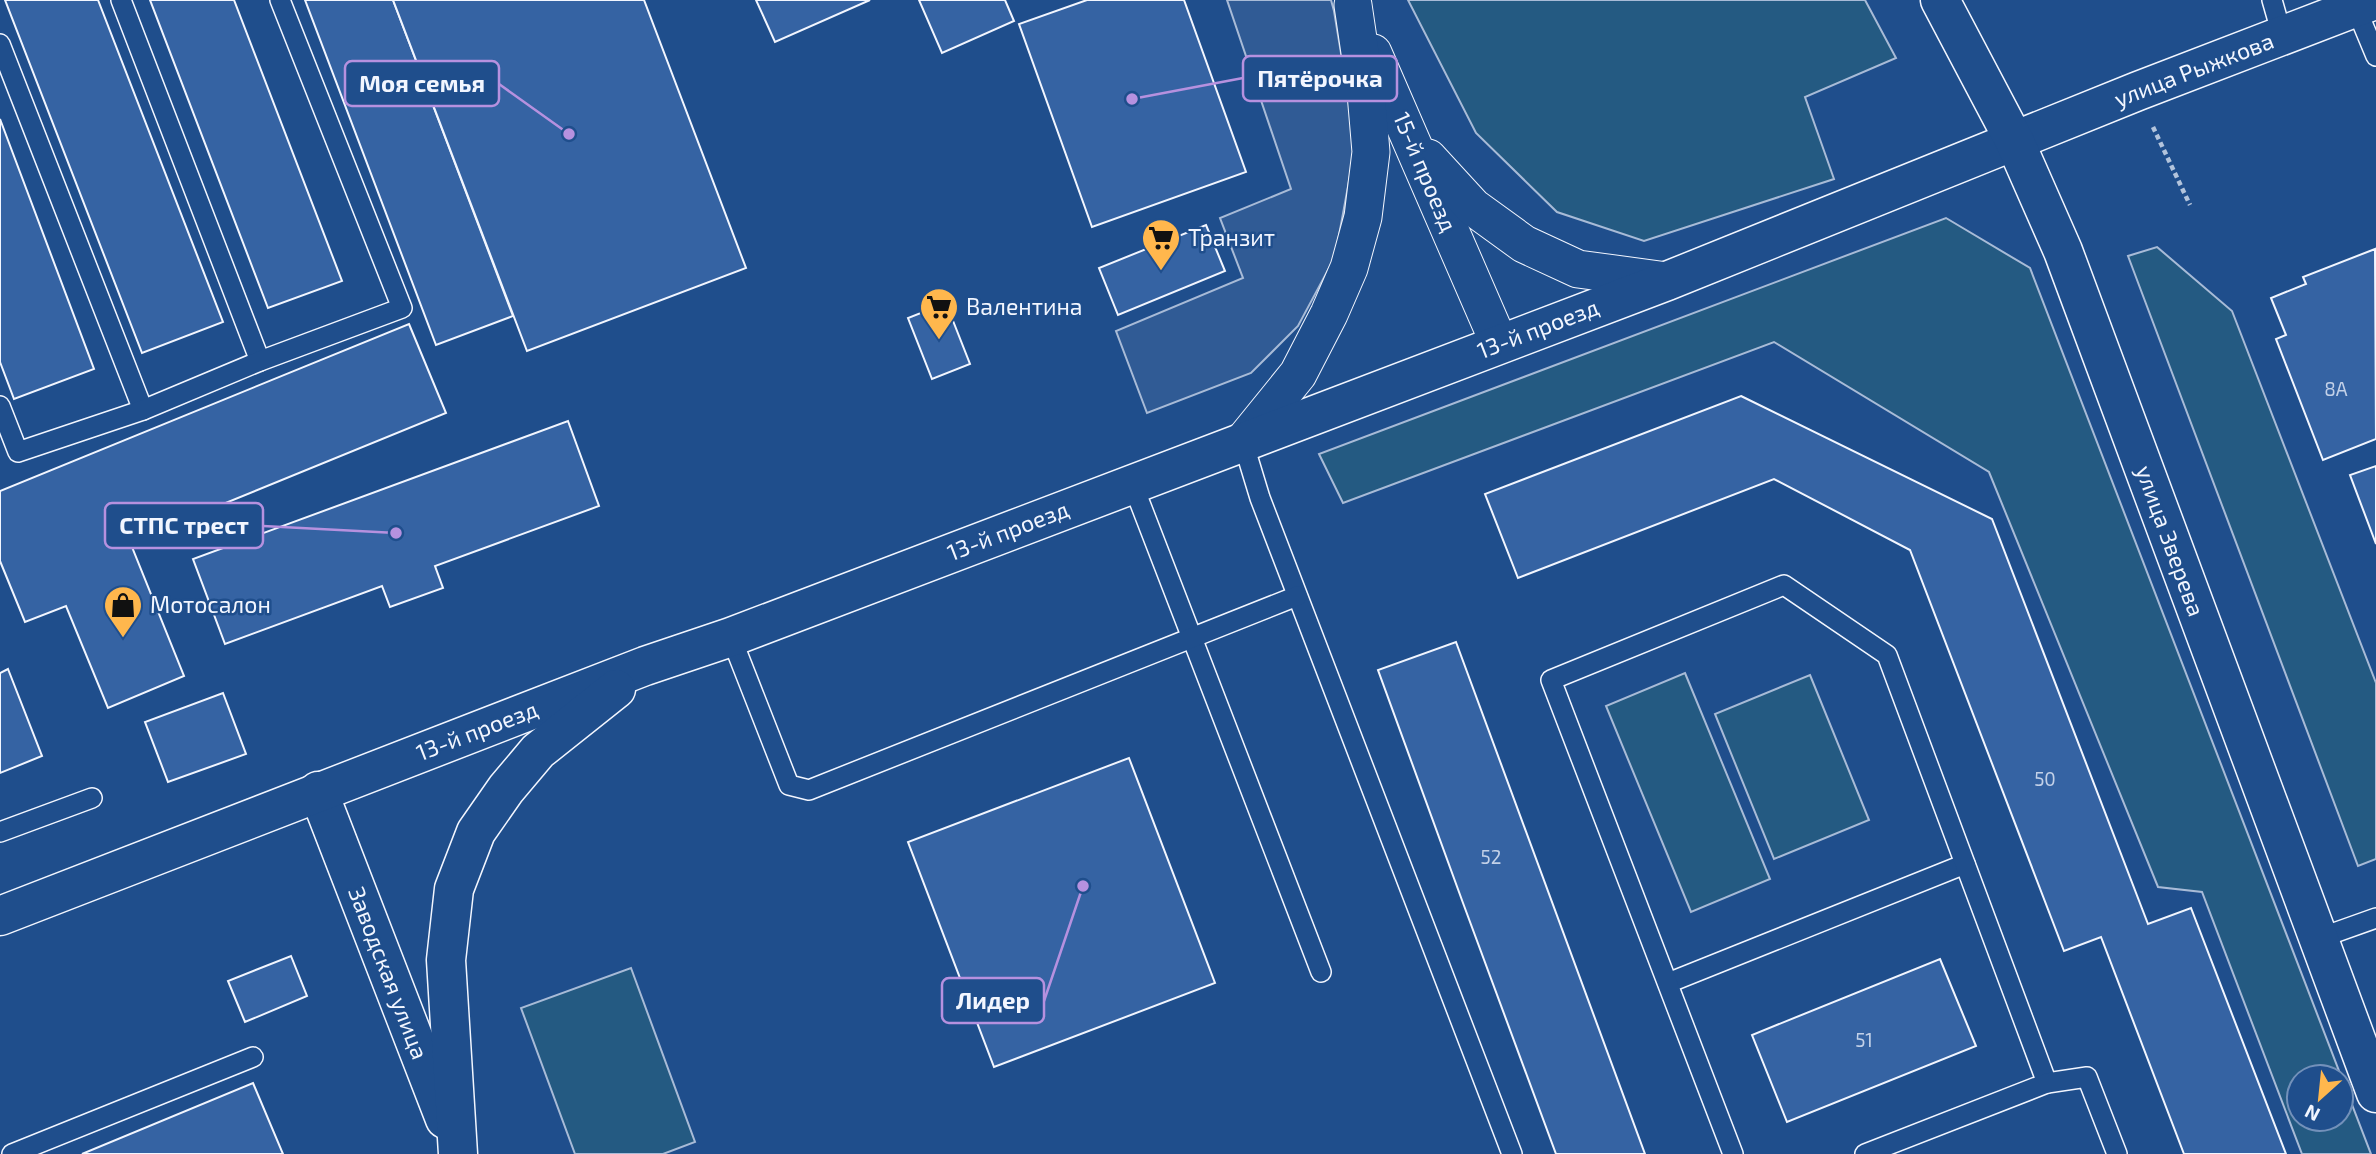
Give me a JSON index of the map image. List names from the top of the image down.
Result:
{
  "streets": {
    "street": [
      "улица Рыжкова",
      "15-й проезд",
      "13-й проезд",
      "улица Зверева",
      "Заводская улица"
    ]
  },
  "crossings": [
    ["улица Рыжкова", "13-й проезд"],
    ["улица Рыжкова", "улица Зверева"],
    ["15-й проезд", "13-й проезд"],
    ["13-й проезд", "улица Зверева"],
    ["13-й проезд", "Заводская улица"]
  ],
  "places": {
    "other": [
      "Пятёрочка",
      "Моя семья",
      "СТПС трест",
      "Лидер"
    ],
    "supermarket": ["Транзит", "Валентина"],
    "shop": ["Мотосалон"]
  },
  "house_numbers": [
    "8А",
    "50",
    "52",
    "51"
  ],
  "north": "bottom left"
}
